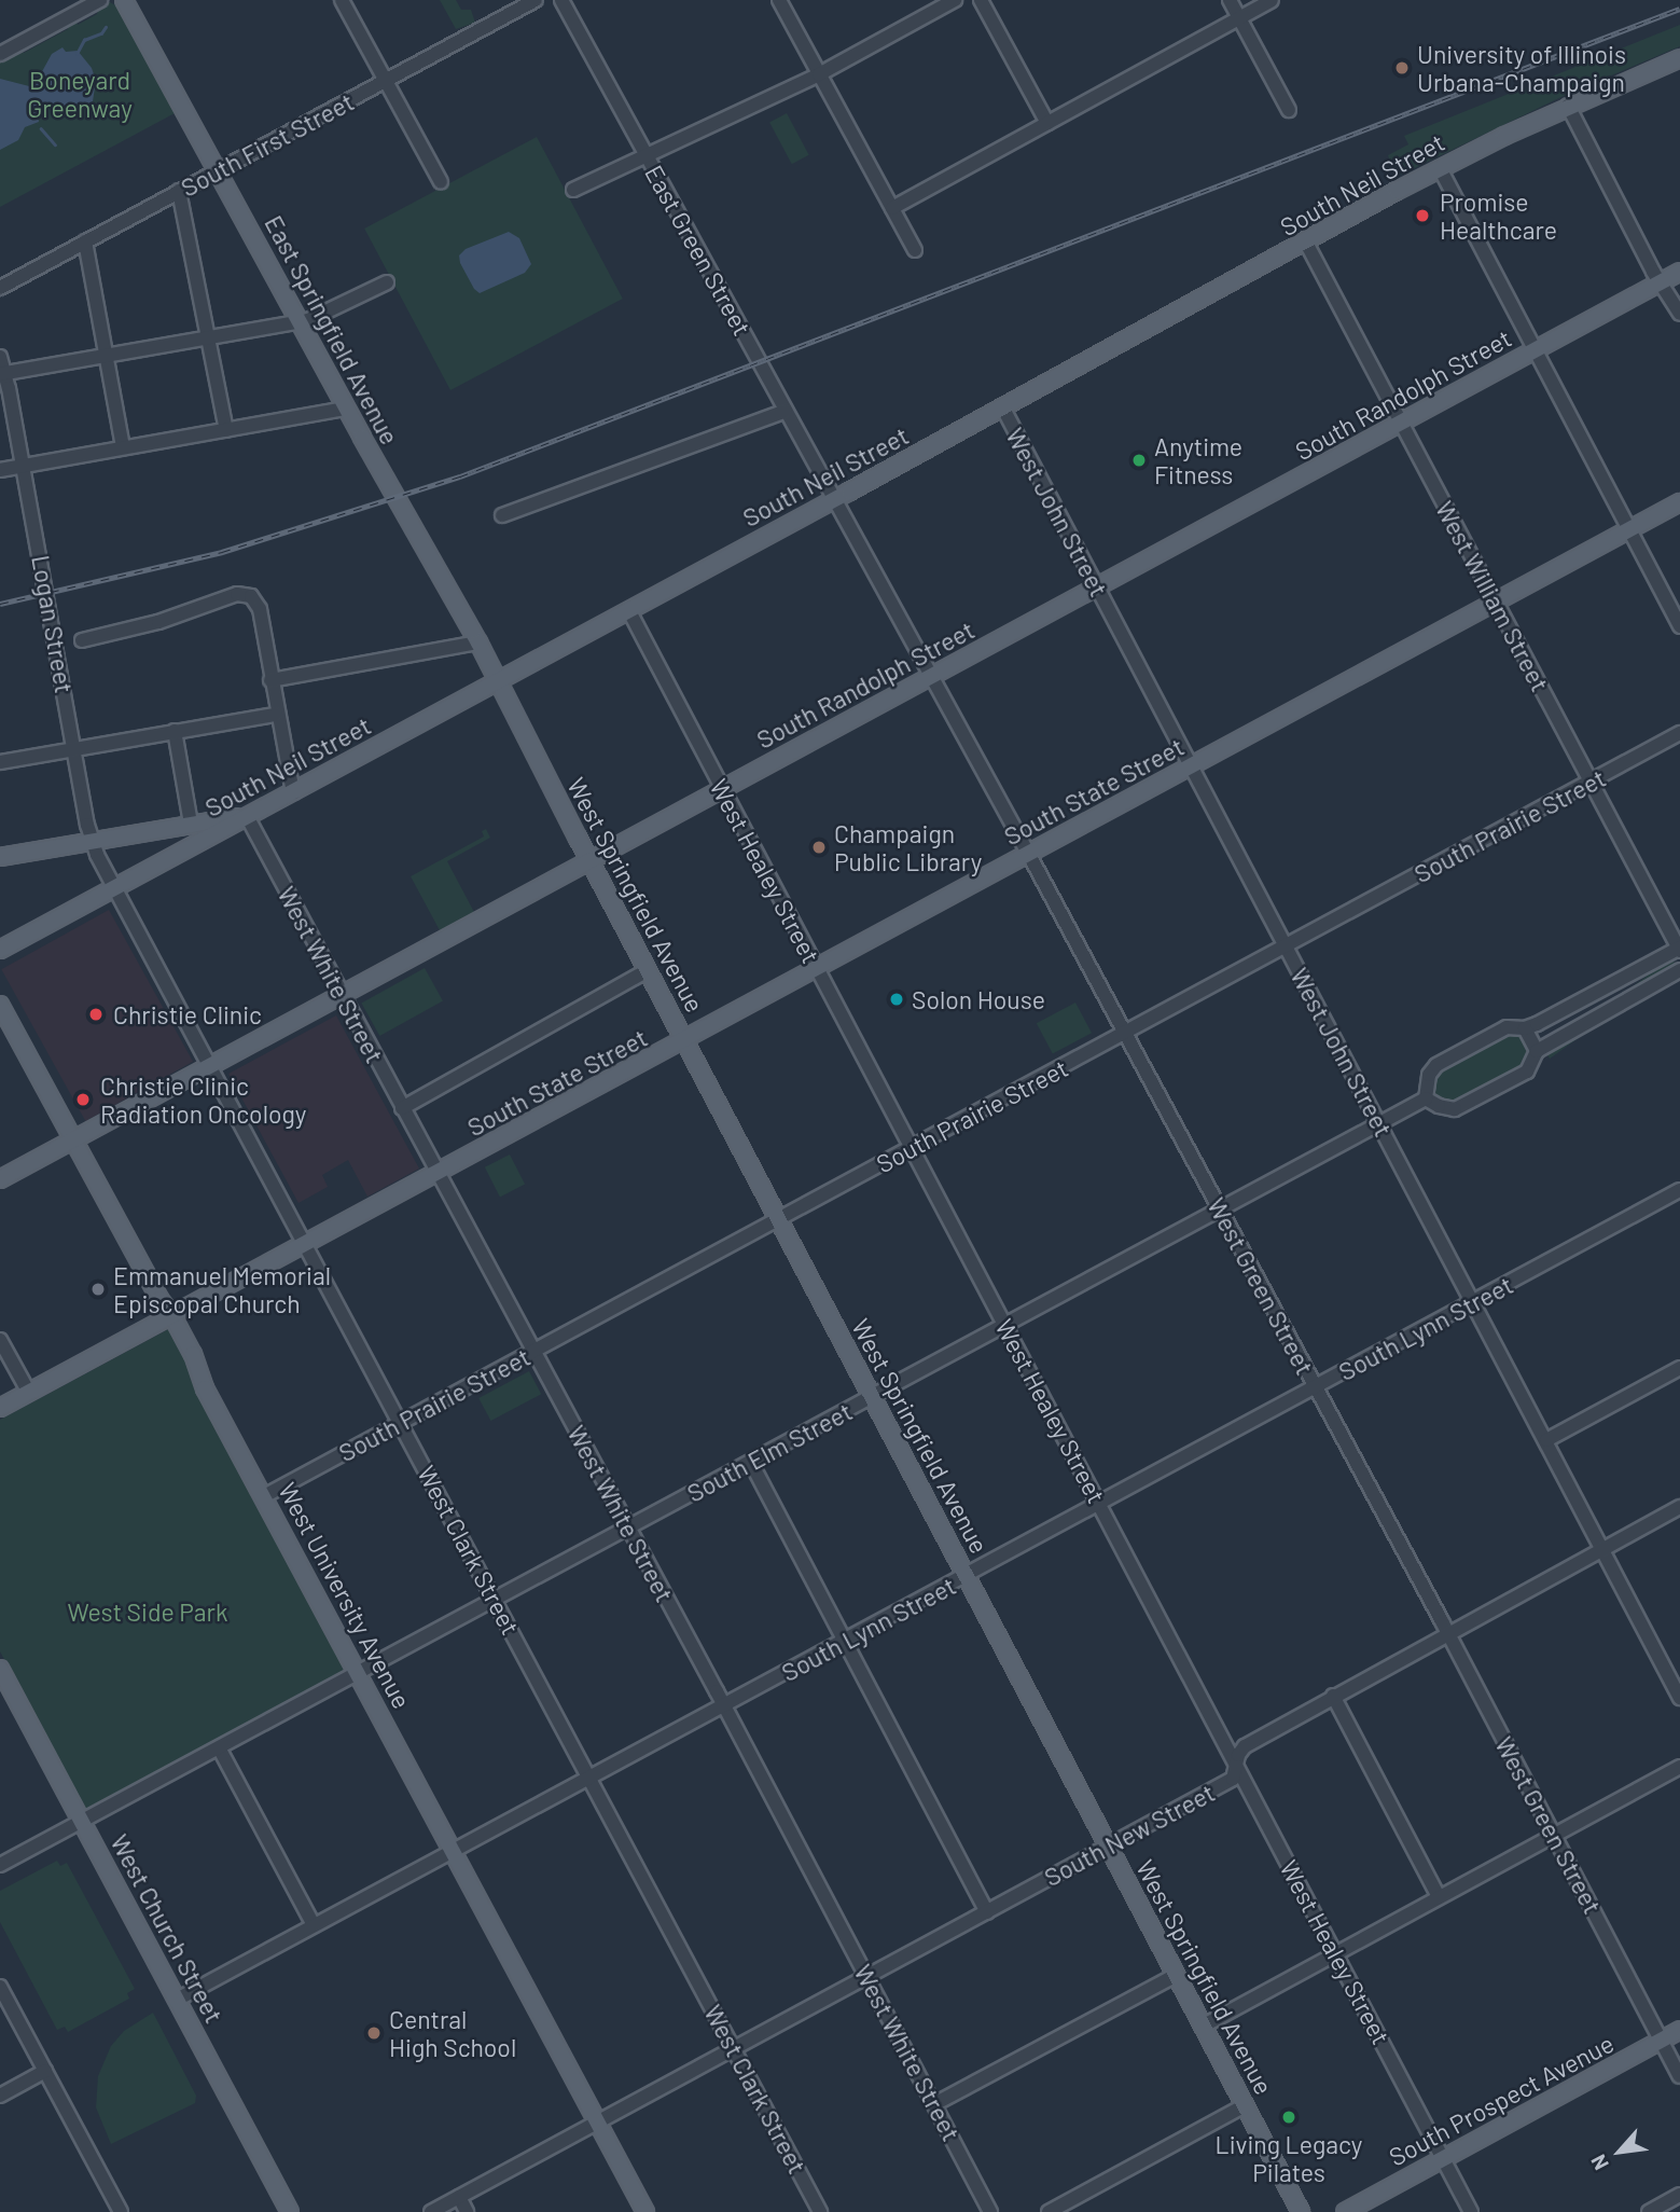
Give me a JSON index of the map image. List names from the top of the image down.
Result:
{
  "streets": {
    "main road": [
      "South Neil Street",
      "East Springfield Avenue",
      "South Randolph Street",
      "South State Street",
      "West Springfield Avenue",
      "West University Avenue",
      "West Church Street",
      "South Prospect Avenue"
    ],
    "street": [
      "South First Street",
      "East Green Street",
      "West John Street",
      "West William Street",
      "Logan Street",
      "South Prairie Street",
      "West Healey Street",
      "West White Street",
      "West Green Street",
      "South Lynn Street",
      "South Elm Street",
      "West Clark Street",
      "South New Street"
    ]
  },
  "crossings": [
    ["South First Street", "East Springfield Avenue"],
    ["South Neil Street", "East Green Street"],
    ["South Neil Street", "East Springfield Avenue"],
    ["South Neil Street", "West John Street"],
    ["South Neil Street", "West William Street"],
    ["South Neil Street", "Logan Street"],
    ["South Neil Street", "West Healey Street"],
    ["South Neil Street", "West Springfield Avenue"],
    ["South Neil Street", "West White Street"],
    ["South Neil Street", "West Green Street"],
    ["South Neil Street", "West Clark Street"],
    ["East Green Street", "West Green Street"],
    ["East Springfield Avenue", "West Springfield Avenue"],
    ["South Randolph Street", "West John Street"],
    ["South Randolph Street", "West William Street"],
    ["South Randolph Street", "West Healey Street"],
    ["South Randolph Street", "West Springfield Avenue"],
    ["South Randolph Street", "West White Street"],
    ["South Randolph Street", "West Green Street"],
    ["South Randolph Street", "West Clark Street"],
    ["South Randolph Street", "West University Avenue"],
    ["West John Street", "South State Street"],
    ["West John Street", "South Prairie Street"],
    ["West John Street", "South Lynn Street"],
    ["West John Street", "South Elm Street"],
    ["West John Street", "South New Street"],
    ["West William Street", "South State Street"],
    ["West William Street", "South Prairie Street"],
    ["Logan Street", "West Clark Street"],
    ["South State Street", "West Healey Street"],
    ["South State Street", "West Springfield Avenue"],
    ["South State Street", "West White Street"],
    ["South State Street", "West Green Street"],
    ["South State Street", "West Clark Street"],
    ["South State Street", "West University Avenue"],
    ["South Prairie Street", "West Healey Street"],
    ["South Prairie Street", "West Springfield Avenue"],
    ["South Prairie Street", "West White Street"],
    ["South Prairie Street", "West Green Street"],
    ["South Prairie Street", "West Clark Street"],
    ["South Prairie Street", "West University Avenue"],
    ["West Healey Street", "South Lynn Street"],
    ["West Healey Street", "South Elm Street"],
    ["West Healey Street", "South New Street"],
    ["West Healey Street", "South Prospect Avenue"],
    ["West Springfield Avenue", "South Lynn Street"],
    ["West Springfield Avenue", "South Elm Street"],
    ["West Springfield Avenue", "South New Street"],
    ["West White Street", "South Lynn Street"],
    ["West White Street", "South Elm Street"],
    ["West White Street", "South New Street"],
    ["West Green Street", "South Lynn Street"],
    ["West Green Street", "South Elm Street"],
    ["West Green Street", "South New Street"],
    ["West Green Street", "South Prospect Avenue"],
    ["South Lynn Street", "West Clark Street"],
    ["South Lynn Street", "West University Avenue"],
    ["South Lynn Street", "West Church Street"],
    ["South Elm Street", "West Clark Street"],
    ["South Elm Street", "West University Avenue"],
    ["South Elm Street", "West Church Street"],
    ["West Clark Street", "South New Street"],
    ["West University Avenue", "South New Street"]
  ],
  "parks": ["Boneyard Greenway", "West Side Park"],
  "places": [
    "University of Illinois Urbana-Champaign",
    "Promise Healthcare",
    "Anytime Fitness",
    "Champaign Public Library",
    "Solon House",
    "Christie Clinic",
    "Christie Clinic Radiation Oncology",
    "Emmanuel Memorial Episcopal Church",
    "Central High School",
    "Living Legacy Pilates"
  ],
  "north": "bottom left"
}
